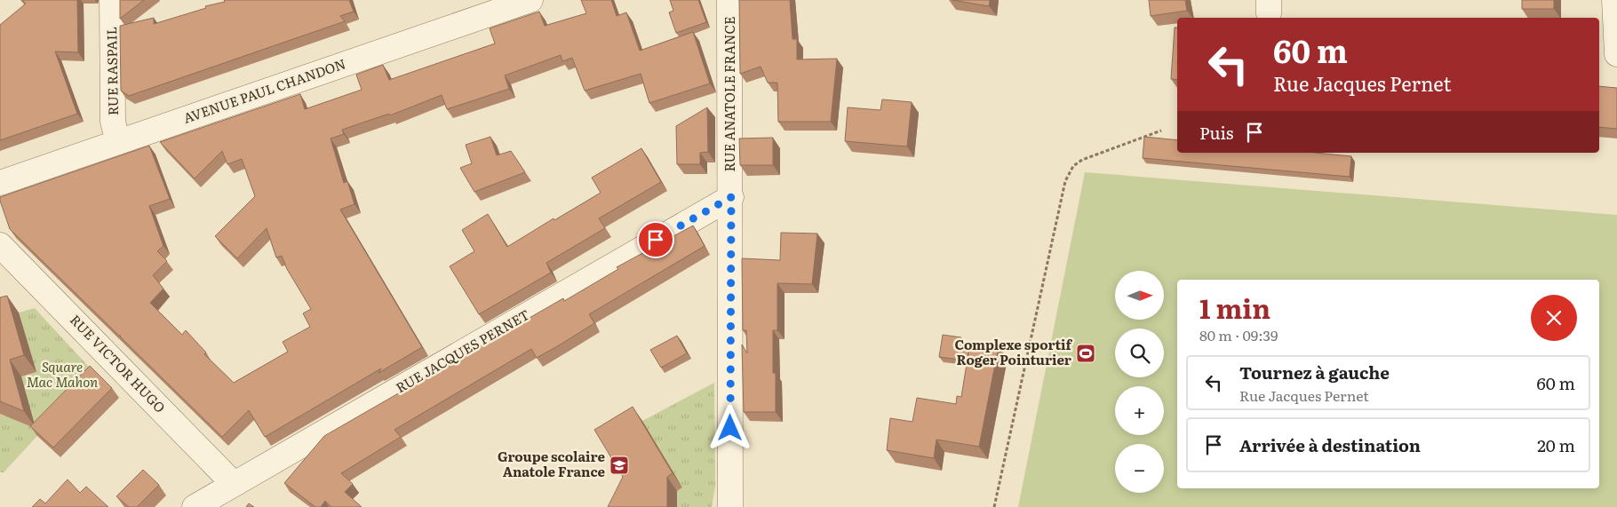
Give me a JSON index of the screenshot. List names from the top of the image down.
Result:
{
  "streets": {
    "street": [
      "RUE RASPAIL",
      "AVENUE PAUL CHANDON",
      "RUE ANATOLE FRANCE",
      "RUE JACQUES PERNET",
      "RUE VICTOR HUGO"
    ]
  },
  "crossings": [
    ["RUE RASPAIL", "AVENUE PAUL CHANDON"],
    ["RUE ANATOLE FRANCE", "RUE JACQUES PERNET"],
    ["RUE JACQUES PERNET", "RUE VICTOR HUGO"]
  ],
  "parks": ["Square Mac Mahon"],
  "places": {
    "sports": ["Complexe sportif Roger Pointurier"],
    "school or university": ["Groupe scolaire Anatole France"]
  },
  "north": "right",
  "page": {
    "turn": ["60 m", "Rue Jacques Pernet"],
    "then": "Puis",
    "map_buttons": ["+", "−"],
    "heading": ["1 min", "80 m · 09:39"],
    "list": [
      {
        "name": "Tournez à gauche",
        "note": "Rue Jacques Pernet",
        "value": "60 m"
      },
      {
        "name": "Arrivée à destination",
        "value": "20 m"
      }
    ]
  }
}
